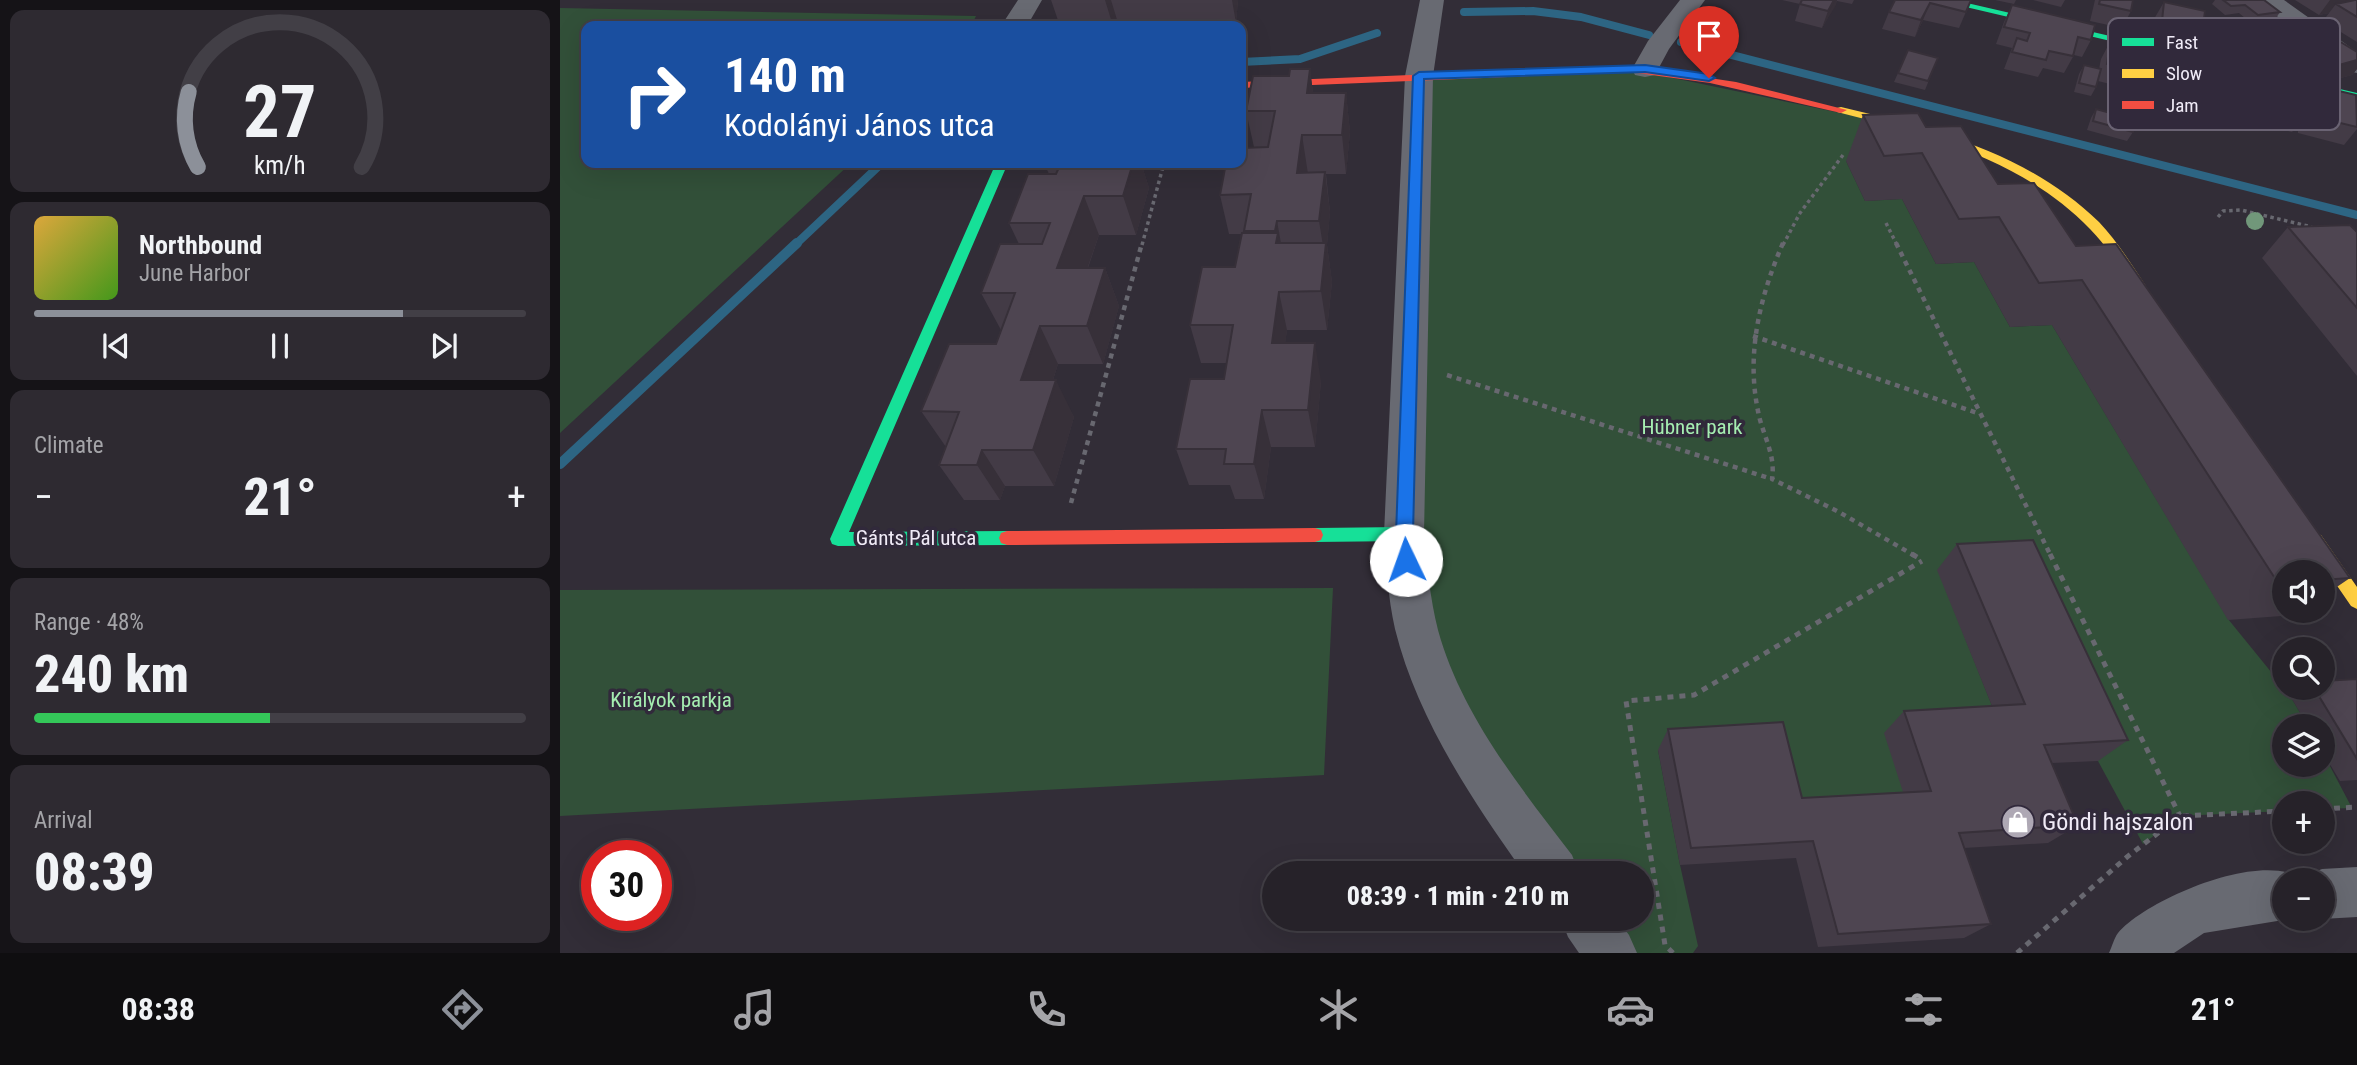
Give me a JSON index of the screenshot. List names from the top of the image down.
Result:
{
  "streets": {
    "street": ["Gánts Pál utca"]
  },
  "parks": ["Hübner park", "Királyok parkja"],
  "places": {
    "shop": ["Göndi hajszalon"]
  },
  "legend": ["Fast", "Slow", "Jam"],
  "page": {
    "turn": ["140 m", "Kodolányi János utca"],
    "song": ["Northbound", "June Harbor"],
    "tile": [
      "Climate",
      ["Range · 48%", "240 km"],
      ["Arrival", "08:39"]
    ],
    "heat": ["−", "21°", "+"],
    "map_buttons": ["+", "−"],
    "limit": "30",
    "trip": "08:39 · 1 min · 210 m",
    "tabs": ["08:38", "21°"],
    "gauge": ["27", "km/h"]
  }
}
